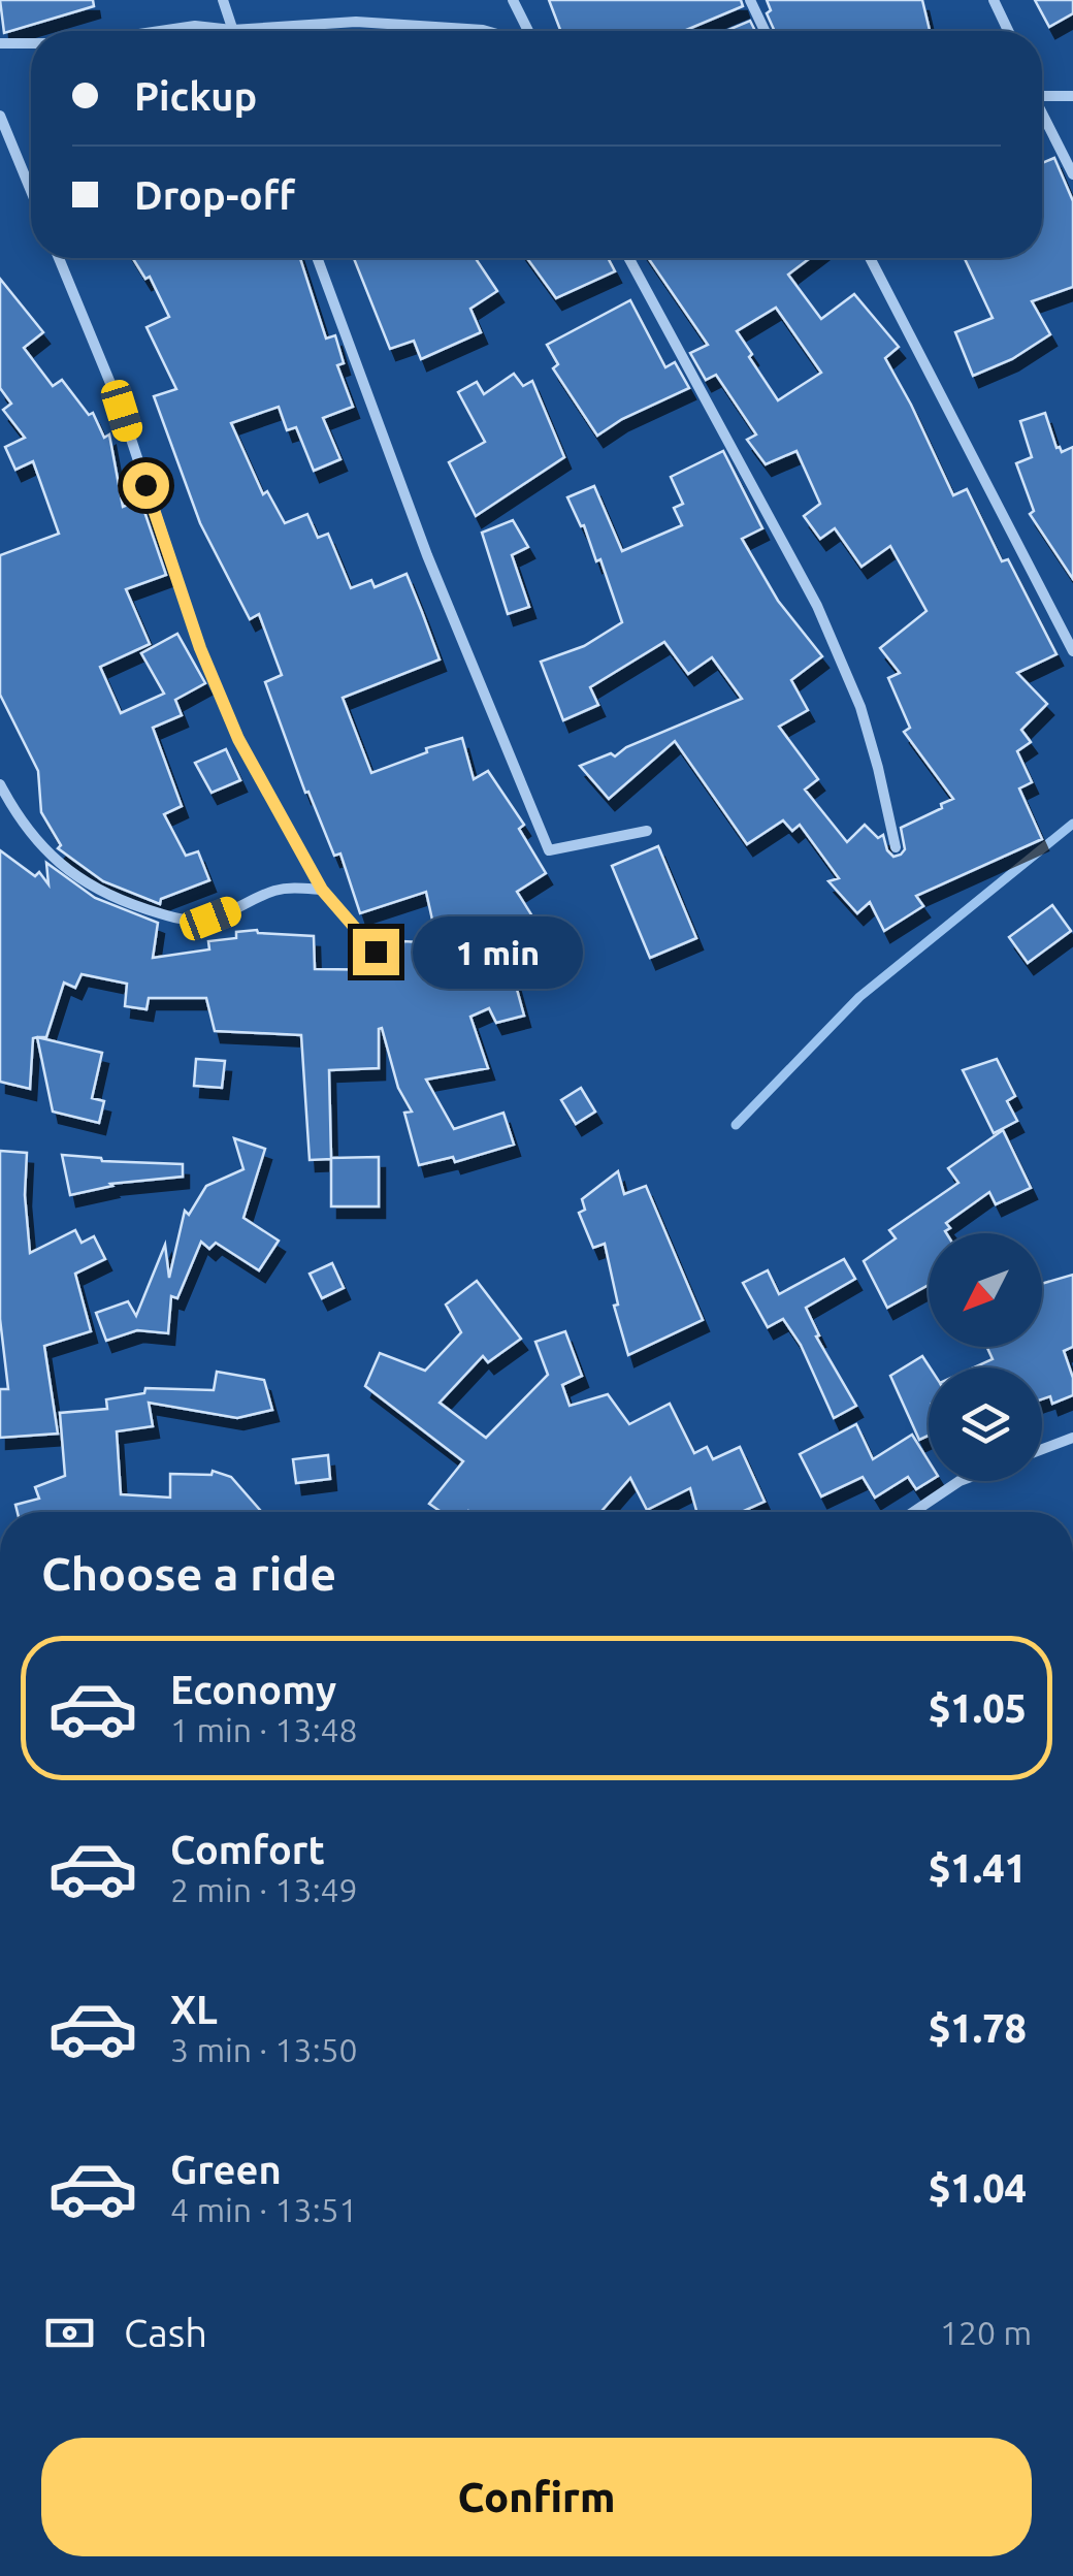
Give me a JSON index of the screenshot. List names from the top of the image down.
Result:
{
  "north": "bottom left",
  "page": {
    "banner": ["Pickup", "Drop-off"],
    "bubble": "1 min",
    "heading": "Choose a ride",
    "list": [
      {
        "name": "Economy",
        "note": "1 min · 13:48",
        "value": "$1.05"
      },
      {
        "name": "Comfort",
        "note": "2 min · 13:49",
        "value": "$1.41"
      },
      {
        "name": "XL",
        "note": "3 min · 13:50",
        "value": "$1.78"
      },
      {
        "name": "Green",
        "note": "4 min · 13:51",
        "value": "$1.04"
      }
    ],
    "pay": ["Cash", "120 m"],
    "buttons": "Confirm"
  }
}
